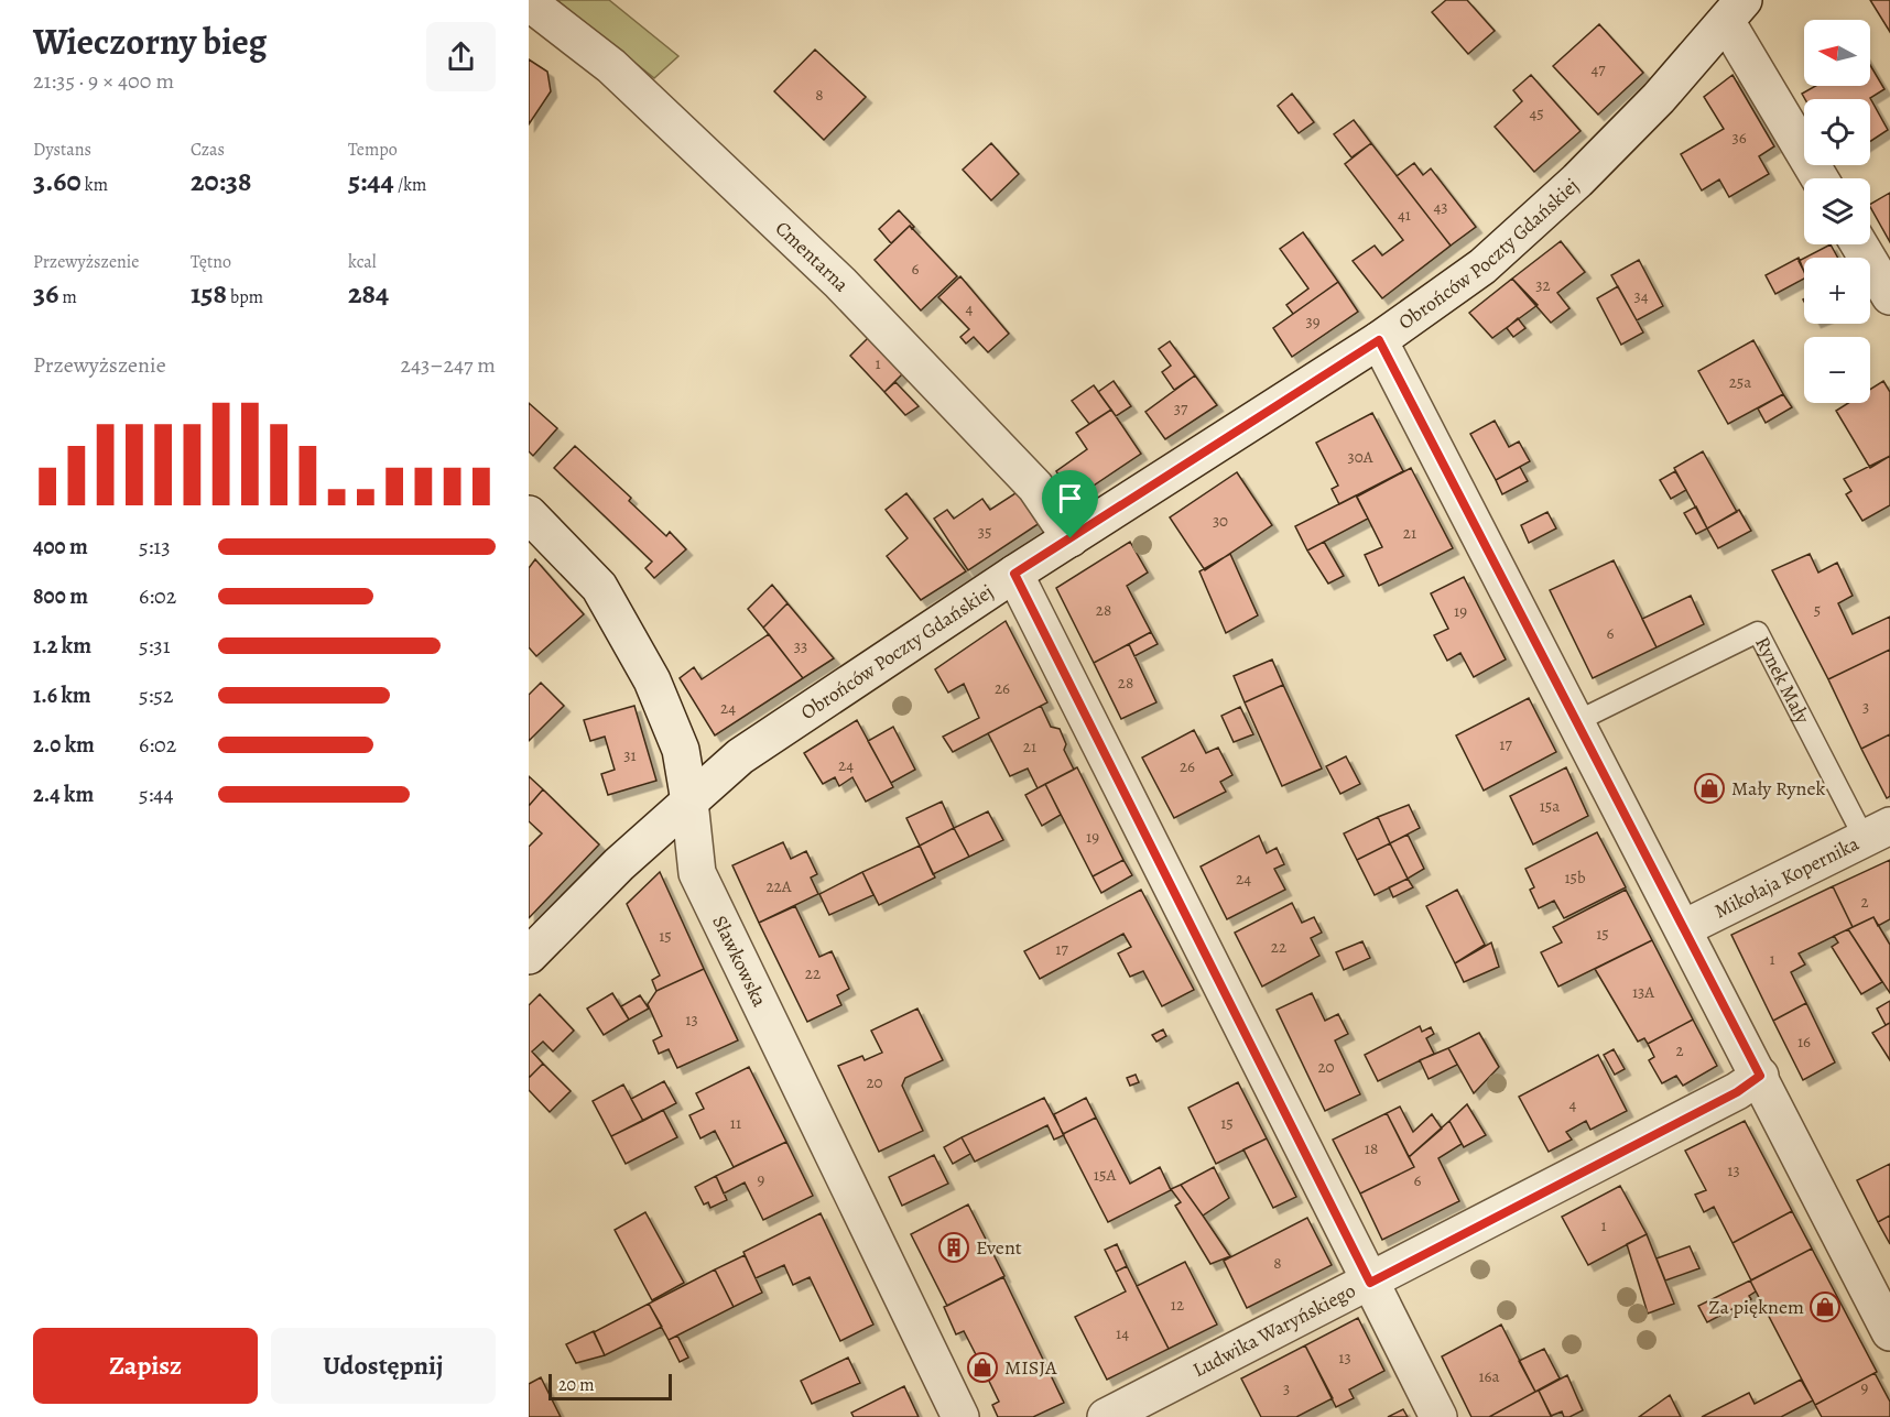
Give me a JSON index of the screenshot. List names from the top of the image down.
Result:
{
  "streets": {
    "street": [
      "Obrońców Poczty Gdańskiej",
      "Cmentarna",
      "Mikołaja Kopernika",
      "Sławkowska",
      "Ludwika Waryńskiego"
    ],
    "lane": ["Rynek Mały"]
  },
  "crossings": [
    ["Obrońców Poczty Gdańskiej", "Cmentarna"],
    ["Obrońców Poczty Gdańskiej", "Sławkowska"],
    ["Rynek Mały", "Mikołaja Kopernika"]
  ],
  "places": {
    "shop": ["Mały Rynek", "Za pięknem", "MISJA"],
    "building": ["Event"]
  },
  "house_numbers": [
    "47",
    "8",
    "45",
    "36",
    "43",
    "41",
    "6",
    "32",
    "34",
    "4",
    "39",
    "1",
    "25a",
    "37",
    "30A",
    "30",
    "35",
    "21",
    "28",
    "5",
    "19",
    "6",
    "33",
    "28",
    "26",
    "3",
    "24",
    "17",
    "21",
    "31",
    "24",
    "26",
    "15a",
    "19",
    "15b",
    "24",
    "22A",
    "2",
    "15",
    "15",
    "22",
    "17",
    "1",
    "22",
    "13A",
    "13",
    "16",
    "2",
    "20",
    "20",
    "4",
    "11",
    "15",
    "18",
    "13",
    "15A",
    "9",
    "6",
    "1",
    "8",
    "12",
    "14",
    "13",
    "16a",
    "9",
    "3"
  ],
  "scale_bar": "20 m",
  "north": "left",
  "page": {
    "heading": ["Wieczorny bieg", "21:35 · 9 × 400 m"],
    "map_buttons": ["+", "−"],
    "stats": [
      ["Dystans", "3.60 km"],
      ["Czas", "20:38"],
      ["Tempo", "5:44 /km"],
      ["Przewyższenie", "36 m"],
      ["Tętno", "158 bpm"],
      ["kcal", "284"]
    ],
    "chart": ["Przewyższenie", "243–247 m"],
    "list": [
      {
        "name": "400 m",
        "note": "5:13"
      },
      {
        "name": "800 m",
        "note": "6:02"
      },
      {
        "name": "1.2 km",
        "note": "5:31"
      },
      {
        "name": "1.6 km",
        "note": "5:52"
      },
      {
        "name": "2.0 km",
        "note": "6:02"
      },
      {
        "name": "2.4 km",
        "note": "5:44"
      }
    ],
    "buttons": ["Zapisz", "Udostępnij"],
    "scale": "20 m"
  }
}
